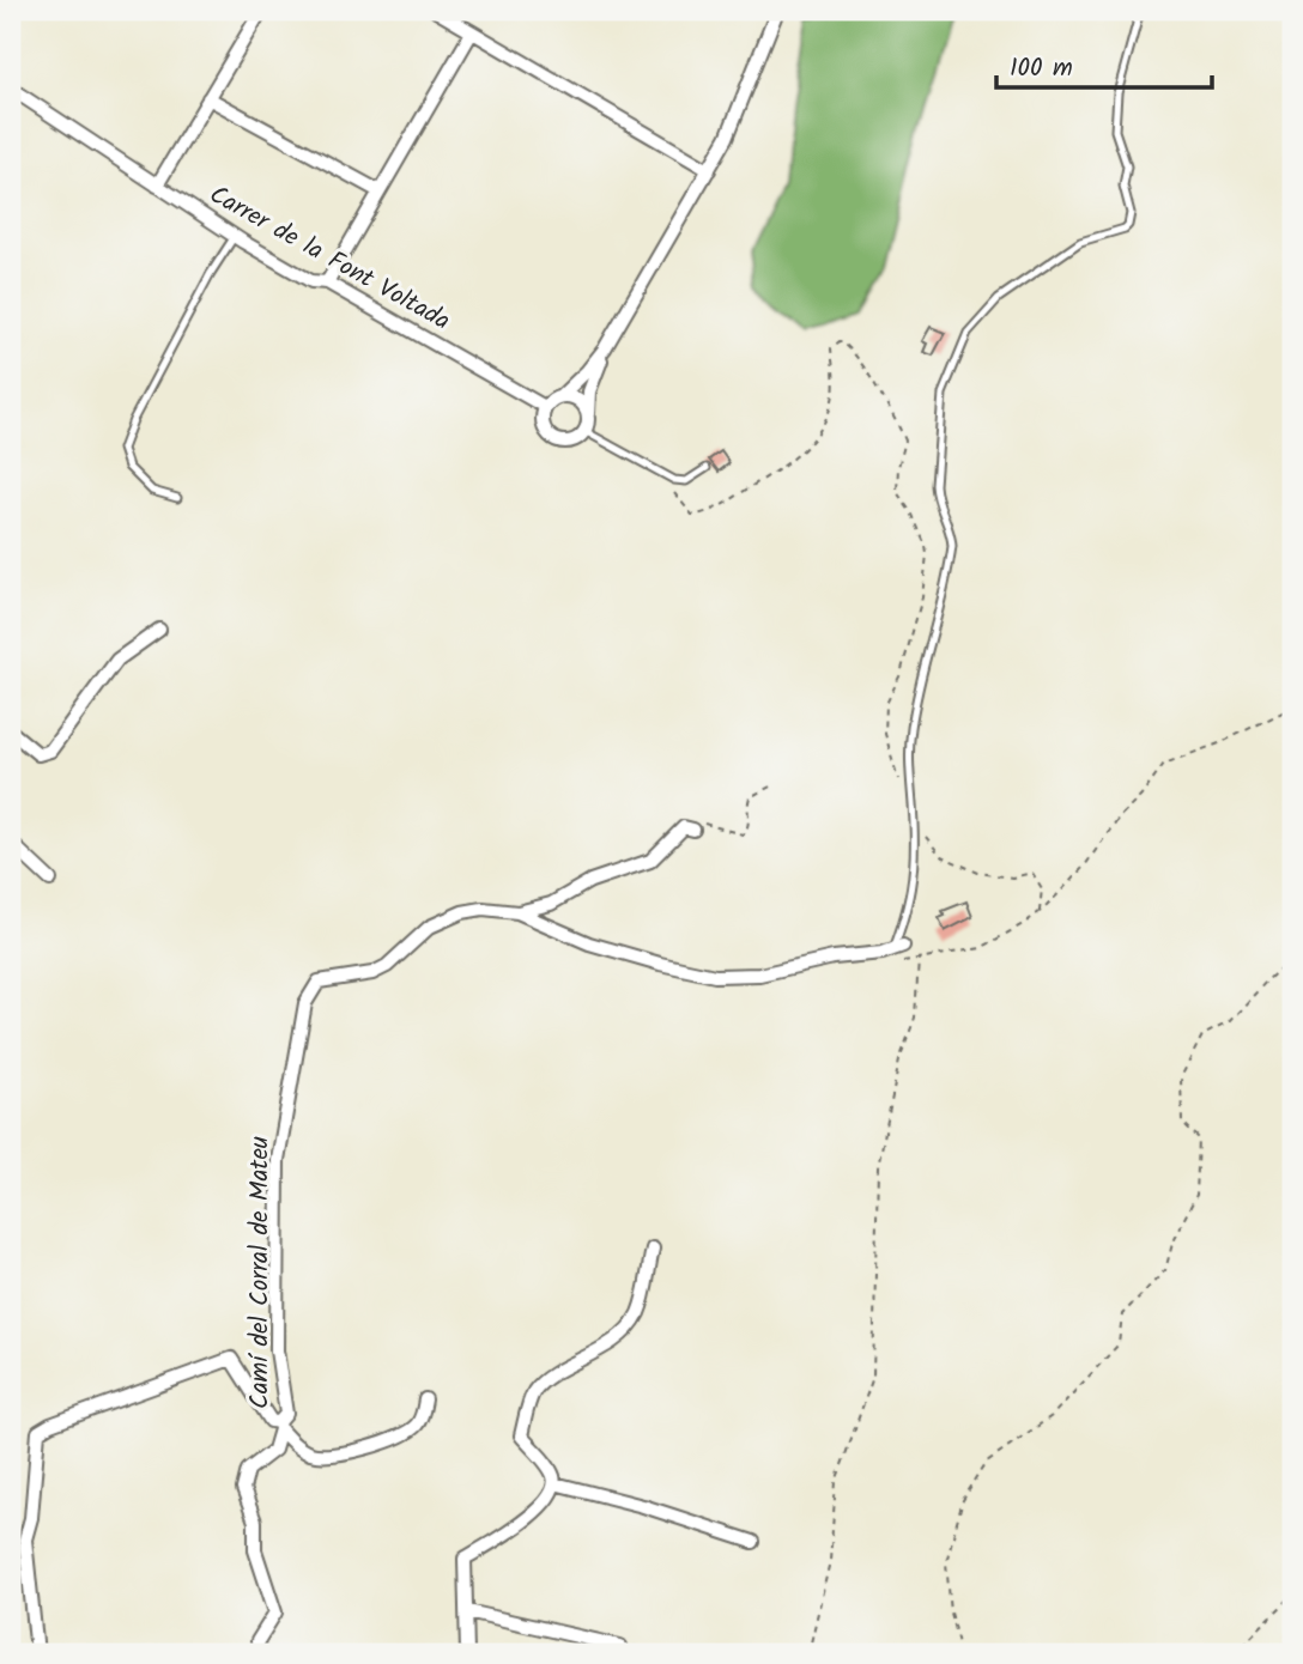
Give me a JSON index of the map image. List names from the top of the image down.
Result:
{
  "streets": {
    "street": ["Carrer de la Font Voltada", "Camí del Corral de Mateu"]
  },
  "scale_bar": "100 m"
}
